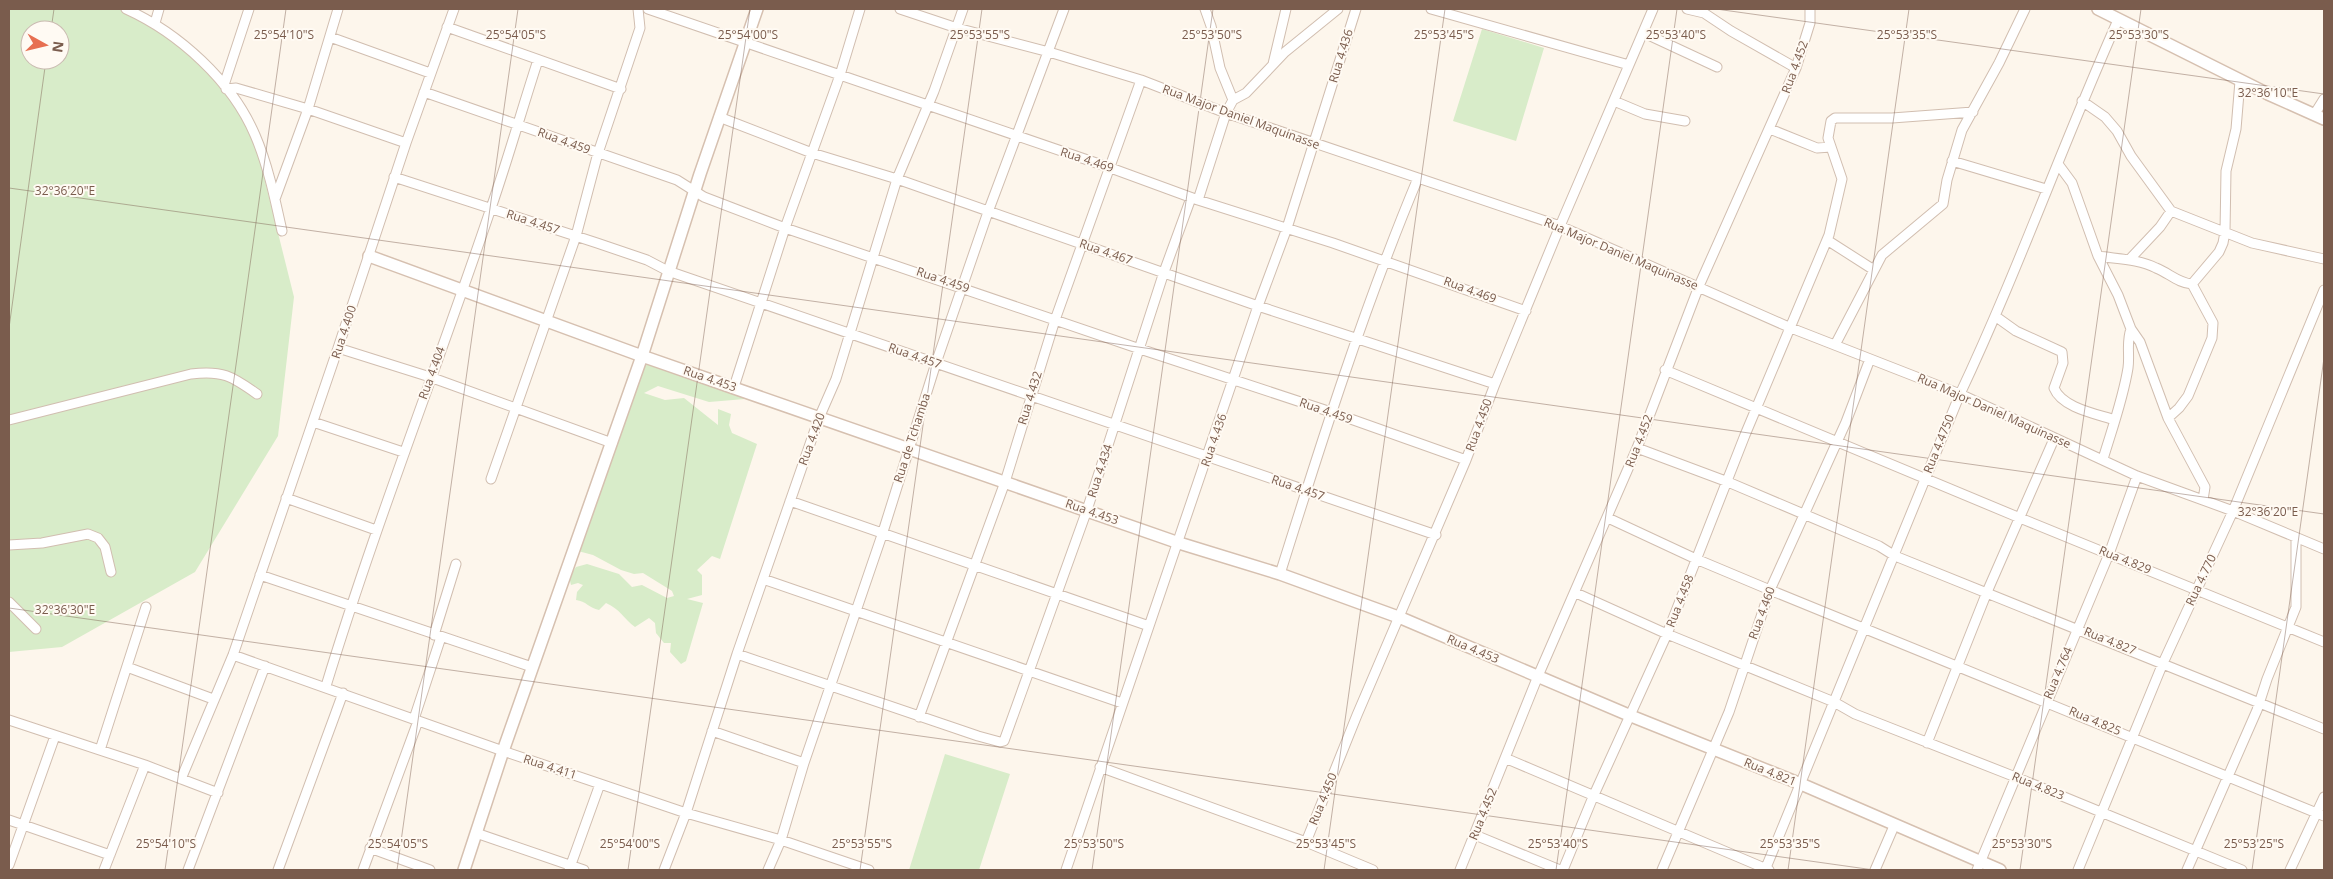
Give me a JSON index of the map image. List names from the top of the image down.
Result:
{
  "streets": {
    "street": [
      "Rua 4.436",
      "Rua 4.452",
      "Rua Major Daniel Maquinasse",
      "Rua 4.459",
      "Rua 4.469",
      "Rua 4.457",
      "Rua 4.467",
      "Rua 4.400",
      "Rua 4.404",
      "Rua 4.453",
      "Rua 4.432",
      "Rua 4.450",
      "Rua de Tchamba",
      "Rua 4.420",
      "Rua 4.4750",
      "Rua 4.434",
      "Rua 4.829",
      "Rua 4.770",
      "Rua 4.458",
      "Rua 4.460",
      "Rua 4.827",
      "Rua 4.764",
      "Rua 4.825",
      "Rua 4.411",
      "Rua 4.821",
      "Rua 4.823"
    ]
  },
  "crossings": [
    ["Rua 4.436", "Rua Major Daniel Maquinasse"],
    ["Rua 4.436", "Rua 4.459"],
    ["Rua 4.436", "Rua 4.469"],
    ["Rua 4.436", "Rua 4.457"],
    ["Rua 4.436", "Rua 4.467"],
    ["Rua 4.436", "Rua 4.453"],
    ["Rua 4.452", "Rua Major Daniel Maquinasse"],
    ["Rua 4.452", "Rua 4.453"],
    ["Rua 4.452", "Rua 4.829"],
    ["Rua 4.452", "Rua 4.827"],
    ["Rua 4.452", "Rua 4.825"],
    ["Rua 4.452", "Rua 4.821"],
    ["Rua 4.452", "Rua 4.823"],
    ["Rua Major Daniel Maquinasse", "Rua 4.432"],
    ["Rua Major Daniel Maquinasse", "Rua 4.450"],
    ["Rua Major Daniel Maquinasse", "Rua de Tchamba"],
    ["Rua Major Daniel Maquinasse", "Rua 4.420"],
    ["Rua Major Daniel Maquinasse", "Rua 4.4750"],
    ["Rua Major Daniel Maquinasse", "Rua 4.434"],
    ["Rua Major Daniel Maquinasse", "Rua 4.770"],
    ["Rua Major Daniel Maquinasse", "Rua 4.458"],
    ["Rua Major Daniel Maquinasse", "Rua 4.460"],
    ["Rua Major Daniel Maquinasse", "Rua 4.764"],
    ["Rua 4.459", "Rua 4.400"],
    ["Rua 4.459", "Rua 4.404"],
    ["Rua 4.459", "Rua 4.432"],
    ["Rua 4.459", "Rua 4.450"],
    ["Rua 4.459", "Rua de Tchamba"],
    ["Rua 4.459", "Rua 4.420"],
    ["Rua 4.459", "Rua 4.434"],
    ["Rua 4.469", "Rua 4.432"],
    ["Rua 4.469", "Rua 4.450"],
    ["Rua 4.469", "Rua de Tchamba"],
    ["Rua 4.469", "Rua 4.420"],
    ["Rua 4.469", "Rua 4.434"],
    ["Rua 4.457", "Rua 4.400"],
    ["Rua 4.457", "Rua 4.404"],
    ["Rua 4.457", "Rua 4.432"],
    ["Rua 4.457", "Rua 4.450"],
    ["Rua 4.457", "Rua de Tchamba"],
    ["Rua 4.457", "Rua 4.420"],
    ["Rua 4.457", "Rua 4.434"],
    ["Rua 4.467", "Rua 4.432"],
    ["Rua 4.467", "Rua 4.450"],
    ["Rua 4.467", "Rua de Tchamba"],
    ["Rua 4.467", "Rua 4.420"],
    ["Rua 4.467", "Rua 4.434"],
    ["Rua 4.400", "Rua 4.453"],
    ["Rua 4.400", "Rua 4.411"],
    ["Rua 4.404", "Rua 4.453"],
    ["Rua 4.404", "Rua 4.411"],
    ["Rua 4.453", "Rua 4.432"],
    ["Rua 4.453", "Rua 4.450"],
    ["Rua 4.453", "Rua de Tchamba"],
    ["Rua 4.453", "Rua 4.420"],
    ["Rua 4.453", "Rua 4.434"],
    ["Rua 4.453", "Rua 4.821"],
    ["Rua 4.432", "Rua 4.434"],
    ["Rua de Tchamba", "Rua 4.411"],
    ["Rua 4.420", "Rua 4.411"],
    ["Rua 4.4750", "Rua 4.829"],
    ["Rua 4.4750", "Rua 4.827"],
    ["Rua 4.4750", "Rua 4.825"],
    ["Rua 4.4750", "Rua 4.821"],
    ["Rua 4.4750", "Rua 4.823"],
    ["Rua 4.829", "Rua 4.770"],
    ["Rua 4.829", "Rua 4.458"],
    ["Rua 4.829", "Rua 4.460"],
    ["Rua 4.829", "Rua 4.764"],
    ["Rua 4.770", "Rua 4.827"],
    ["Rua 4.770", "Rua 4.825"],
    ["Rua 4.770", "Rua 4.823"],
    ["Rua 4.458", "Rua 4.827"],
    ["Rua 4.458", "Rua 4.825"],
    ["Rua 4.458", "Rua 4.821"],
    ["Rua 4.458", "Rua 4.823"],
    ["Rua 4.460", "Rua 4.827"],
    ["Rua 4.460", "Rua 4.825"],
    ["Rua 4.460", "Rua 4.821"],
    ["Rua 4.460", "Rua 4.823"],
    ["Rua 4.827", "Rua 4.764"],
    ["Rua 4.764", "Rua 4.825"],
    ["Rua 4.764", "Rua 4.821"],
    ["Rua 4.764", "Rua 4.823"]
  ],
  "north": "right",
  "coordinates": [
    "25°54'10\"S",
    "25°54'05\"S",
    "25°54'00\"S",
    "25°53'55\"S",
    "25°53'50\"S",
    "25°53'45\"S",
    "25°53'40\"S",
    "25°53'35\"S",
    "25°53'30\"S",
    "32°36'10\"E",
    "32°36'20\"E",
    "32°36'30\"E",
    "25°53'25\"S"
  ]
}
